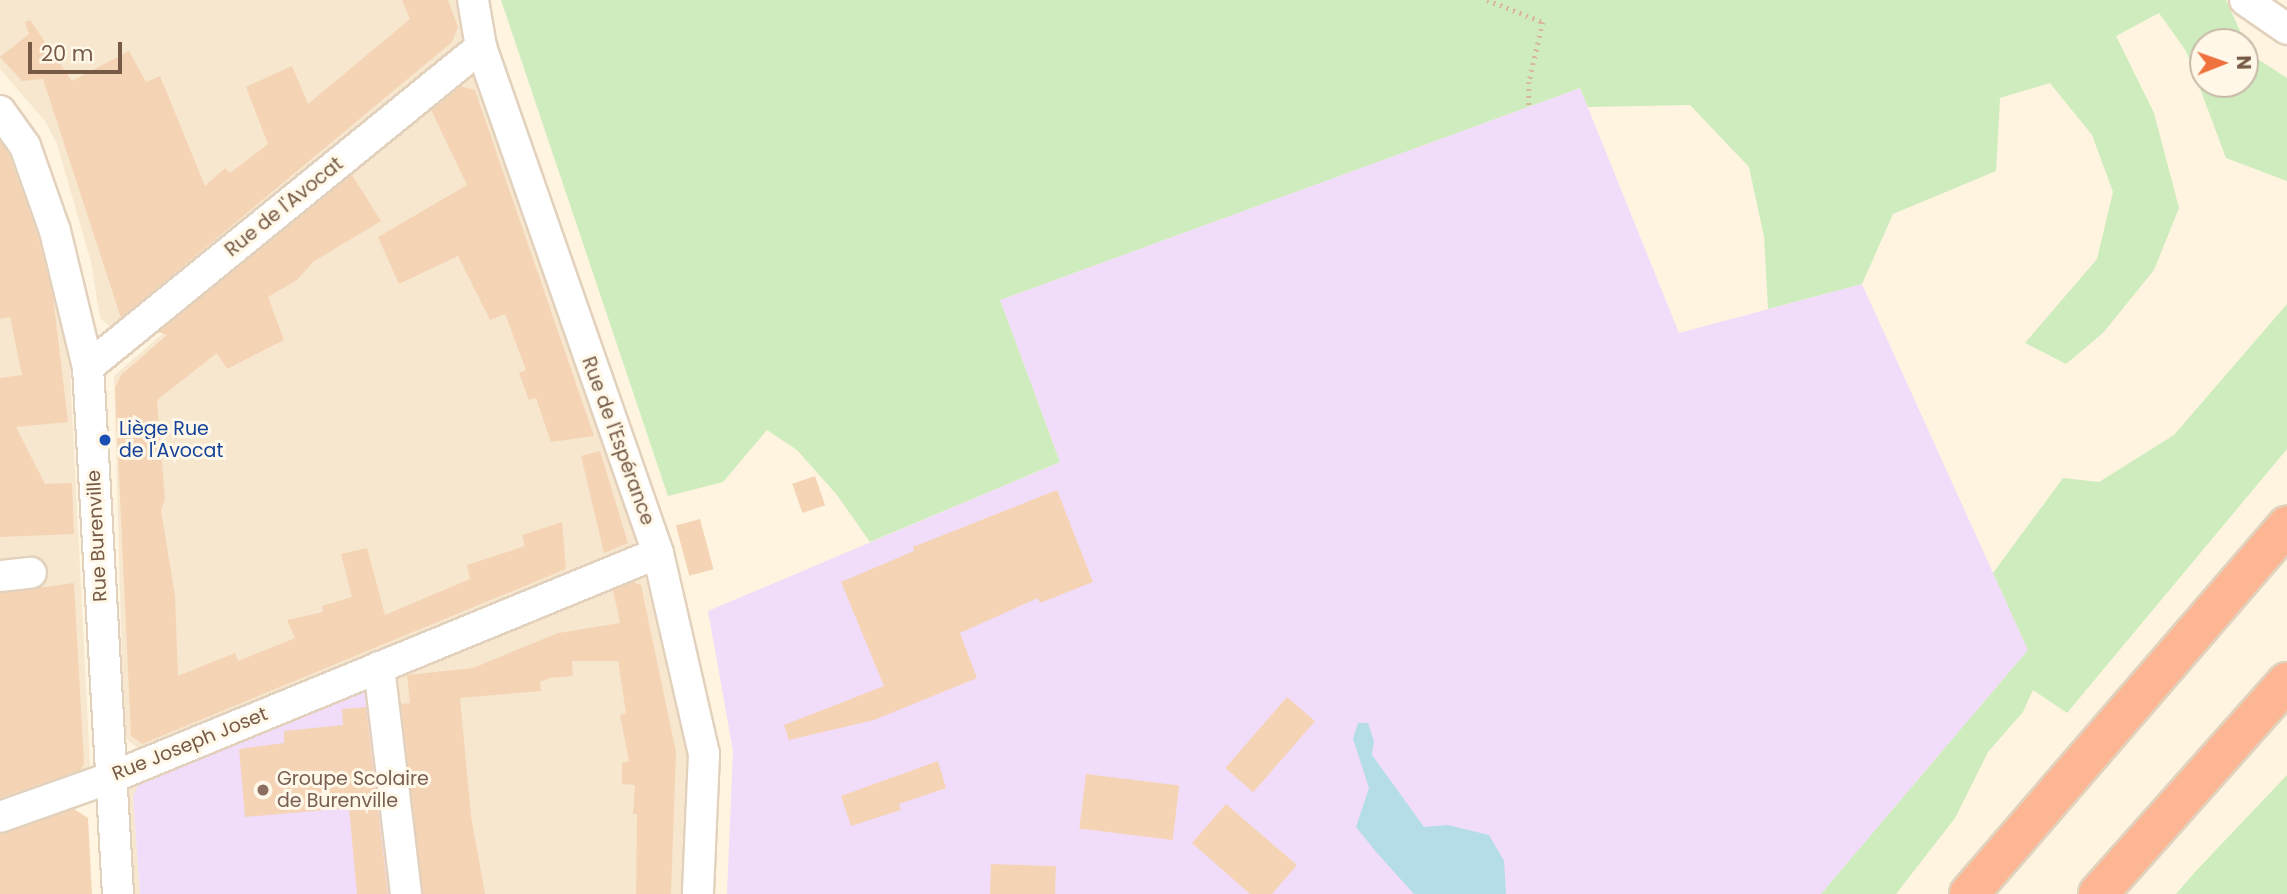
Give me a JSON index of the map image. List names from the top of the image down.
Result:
{
  "streets": {
    "street": [
      "Rue de l'Avocat",
      "Rue de l'Espérance",
      "Rue Burenville",
      "Rue Joseph Joset"
    ]
  },
  "crossings": [
    ["Rue de l'Avocat", "Rue de l'Espérance"],
    ["Rue de l'Avocat", "Rue Burenville"],
    ["Rue de l'Espérance", "Rue Joseph Joset"],
    ["Rue Burenville", "Rue Joseph Joset"]
  ],
  "places": ["Liège Rue de l'Avocat", "Groupe Scolaire de Burenville"],
  "scale_bar": "20 m",
  "north": "right"
}
